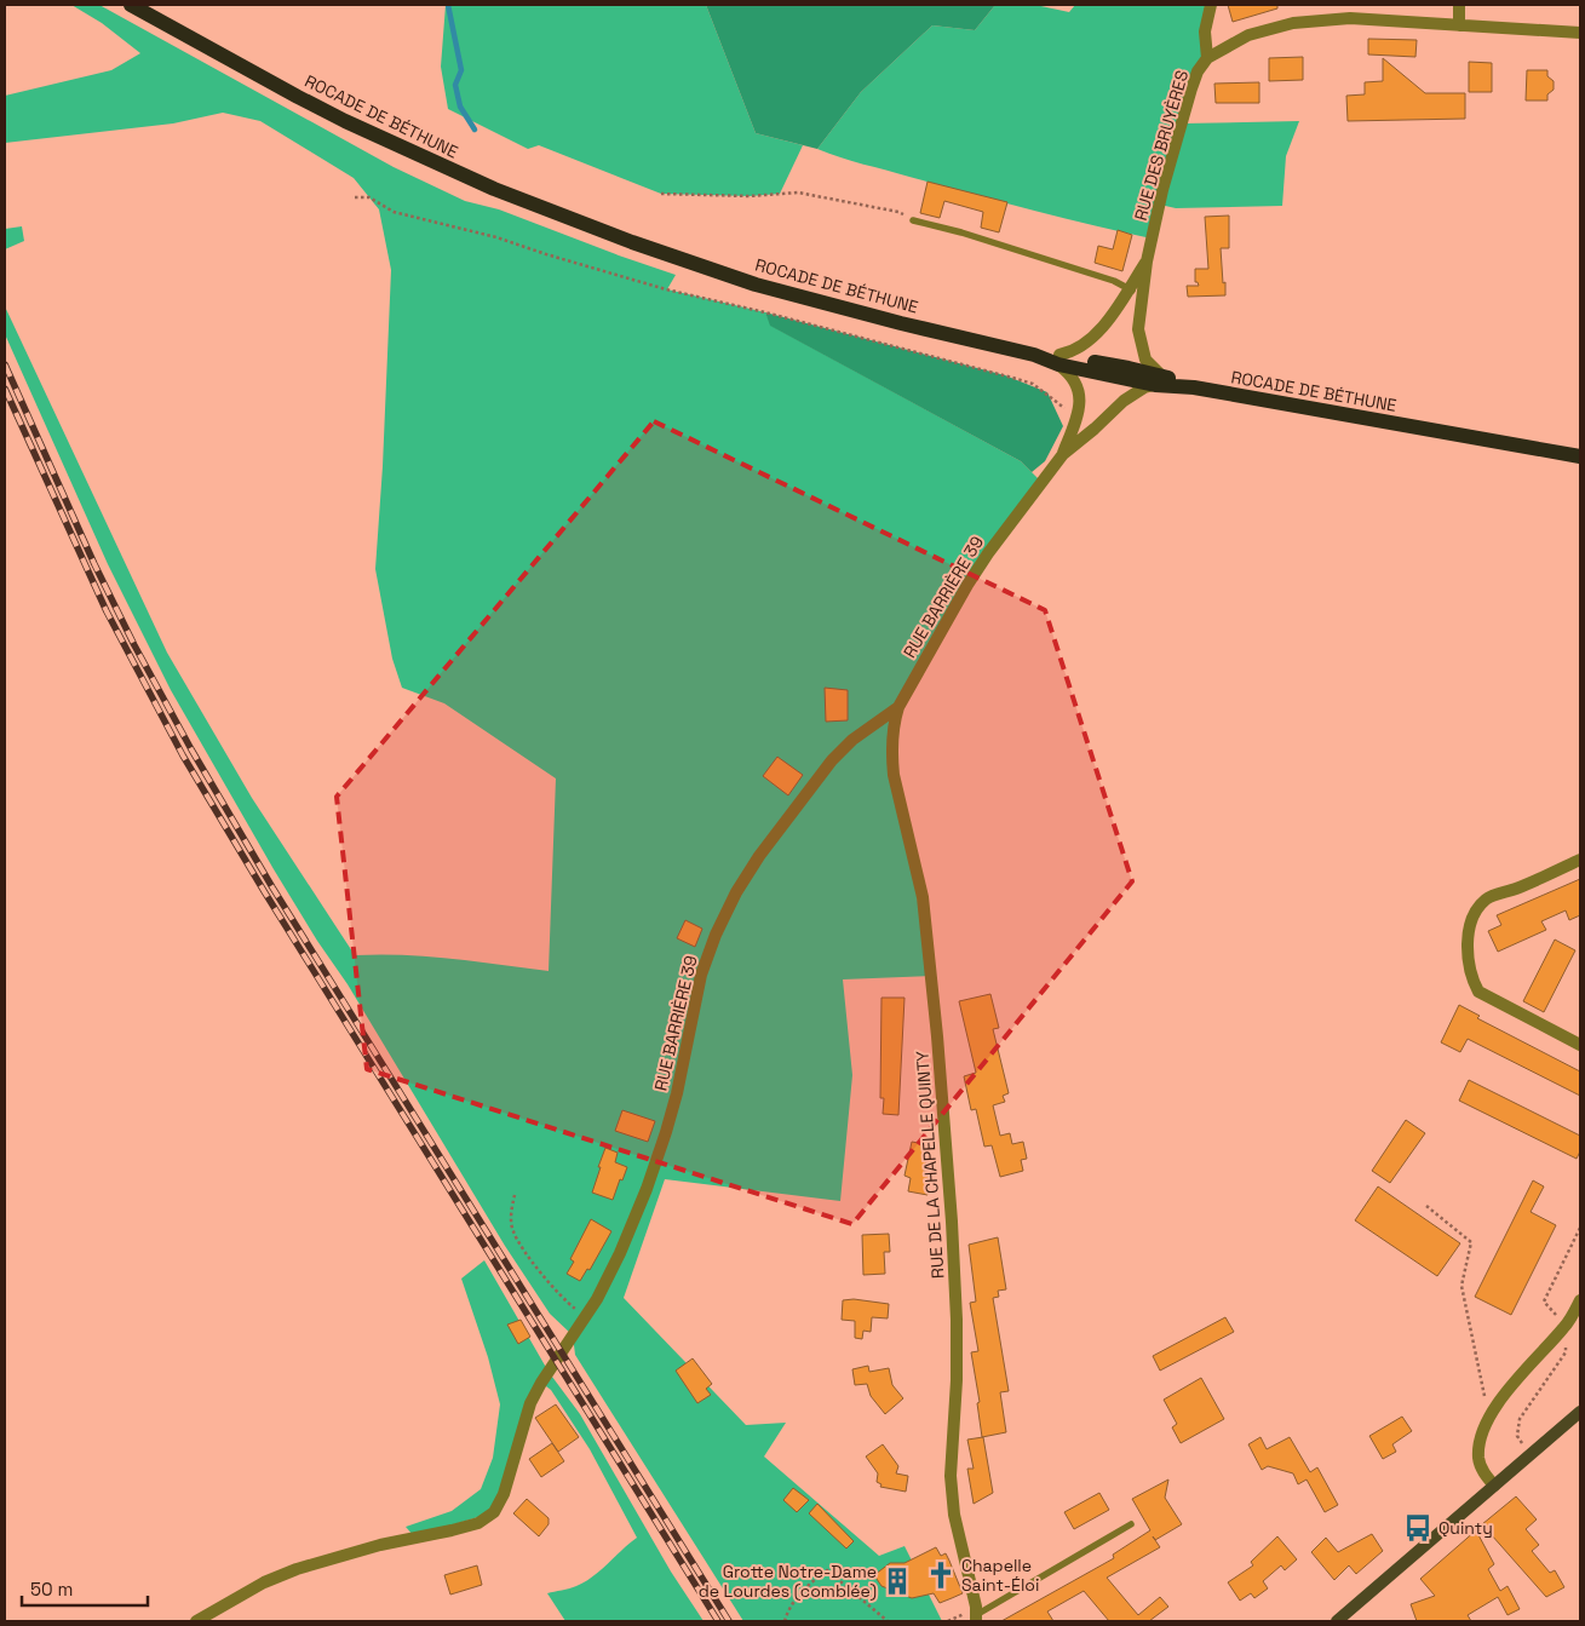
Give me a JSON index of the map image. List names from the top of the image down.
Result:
{
  "streets": {
    "main road": ["ROCADE DE BÉTHUNE"],
    "street": ["RUE DES BRUYÈRES", "RUE BARRIÈRE 39", "RUE DE LA CHAPELLE QUINTY"]
  },
  "crossings": [
    ["ROCADE DE BÉTHUNE", "RUE DES BRUYÈRES"],
    ["ROCADE DE BÉTHUNE", "RUE BARRIÈRE 39"],
    ["RUE DES BRUYÈRES", "RUE BARRIÈRE 39"],
    ["RUE BARRIÈRE 39", "RUE DE LA CHAPELLE QUINTY"]
  ],
  "places": {
    "bus stop": ["Quinty"],
    "church": ["Chapelle Saint-Éloi"],
    "building": ["Grotte Notre-Dame de Lourdes (comblée)"]
  },
  "scale_bar": "50 m"
}
